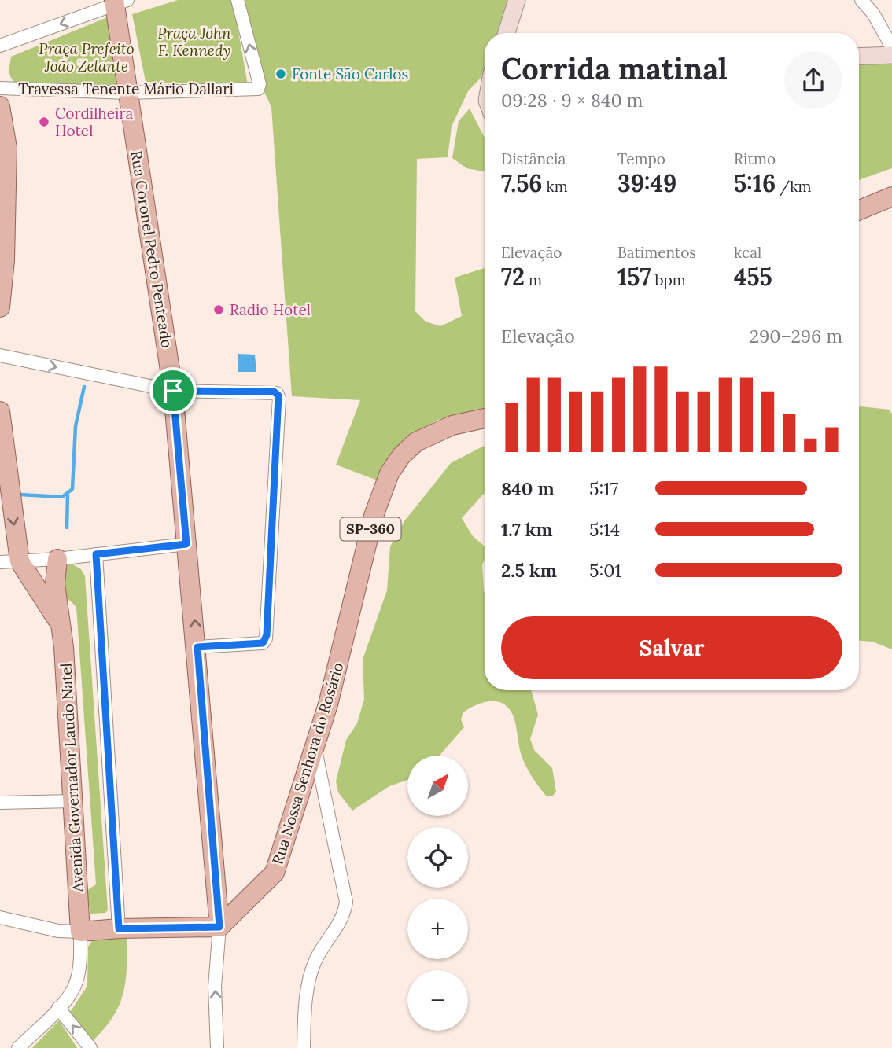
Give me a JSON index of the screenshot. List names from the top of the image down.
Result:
{
  "streets": {
    "main road": [
      "Rua Coronel Pedro Penteado",
      "SP-360",
      "Rua Nossa Senhora do Rosário",
      "Avenida Governador Laudo Natel"
    ],
    "street": ["Travessa Tenente Mário Dallari"]
  },
  "crossings": [
    ["Travessa Tenente Mário Dallari", "Rua Coronel Pedro Penteado"],
    ["Rua Coronel Pedro Penteado", "Rua Nossa Senhora do Rosário"]
  ],
  "parks": ["Praça John F. Kennedy", "Praça Prefeito João Zelante"],
  "places": ["Fonte São Carlos", "Cordilheira Hotel", "Radio Hotel"],
  "north": "top right",
  "page": {
    "heading": ["Corrida matinal", "09:28 · 9 × 840 m"],
    "stats": [
      ["Distância", "7.56 km"],
      ["Tempo", "39:49"],
      ["Ritmo", "5:16 /km"],
      ["Elevação", "72 m"],
      ["Batimentos", "157 bpm"],
      ["kcal", "455"]
    ],
    "chart": ["Elevação", "290–296 m"],
    "list": [
      {
        "name": "840 m",
        "note": "5:17"
      },
      {
        "name": "1.7 km",
        "note": "5:14"
      },
      {
        "name": "2.5 km",
        "note": "5:01"
      }
    ],
    "buttons": "Salvar",
    "map_buttons": ["+", "−"]
  }
}
